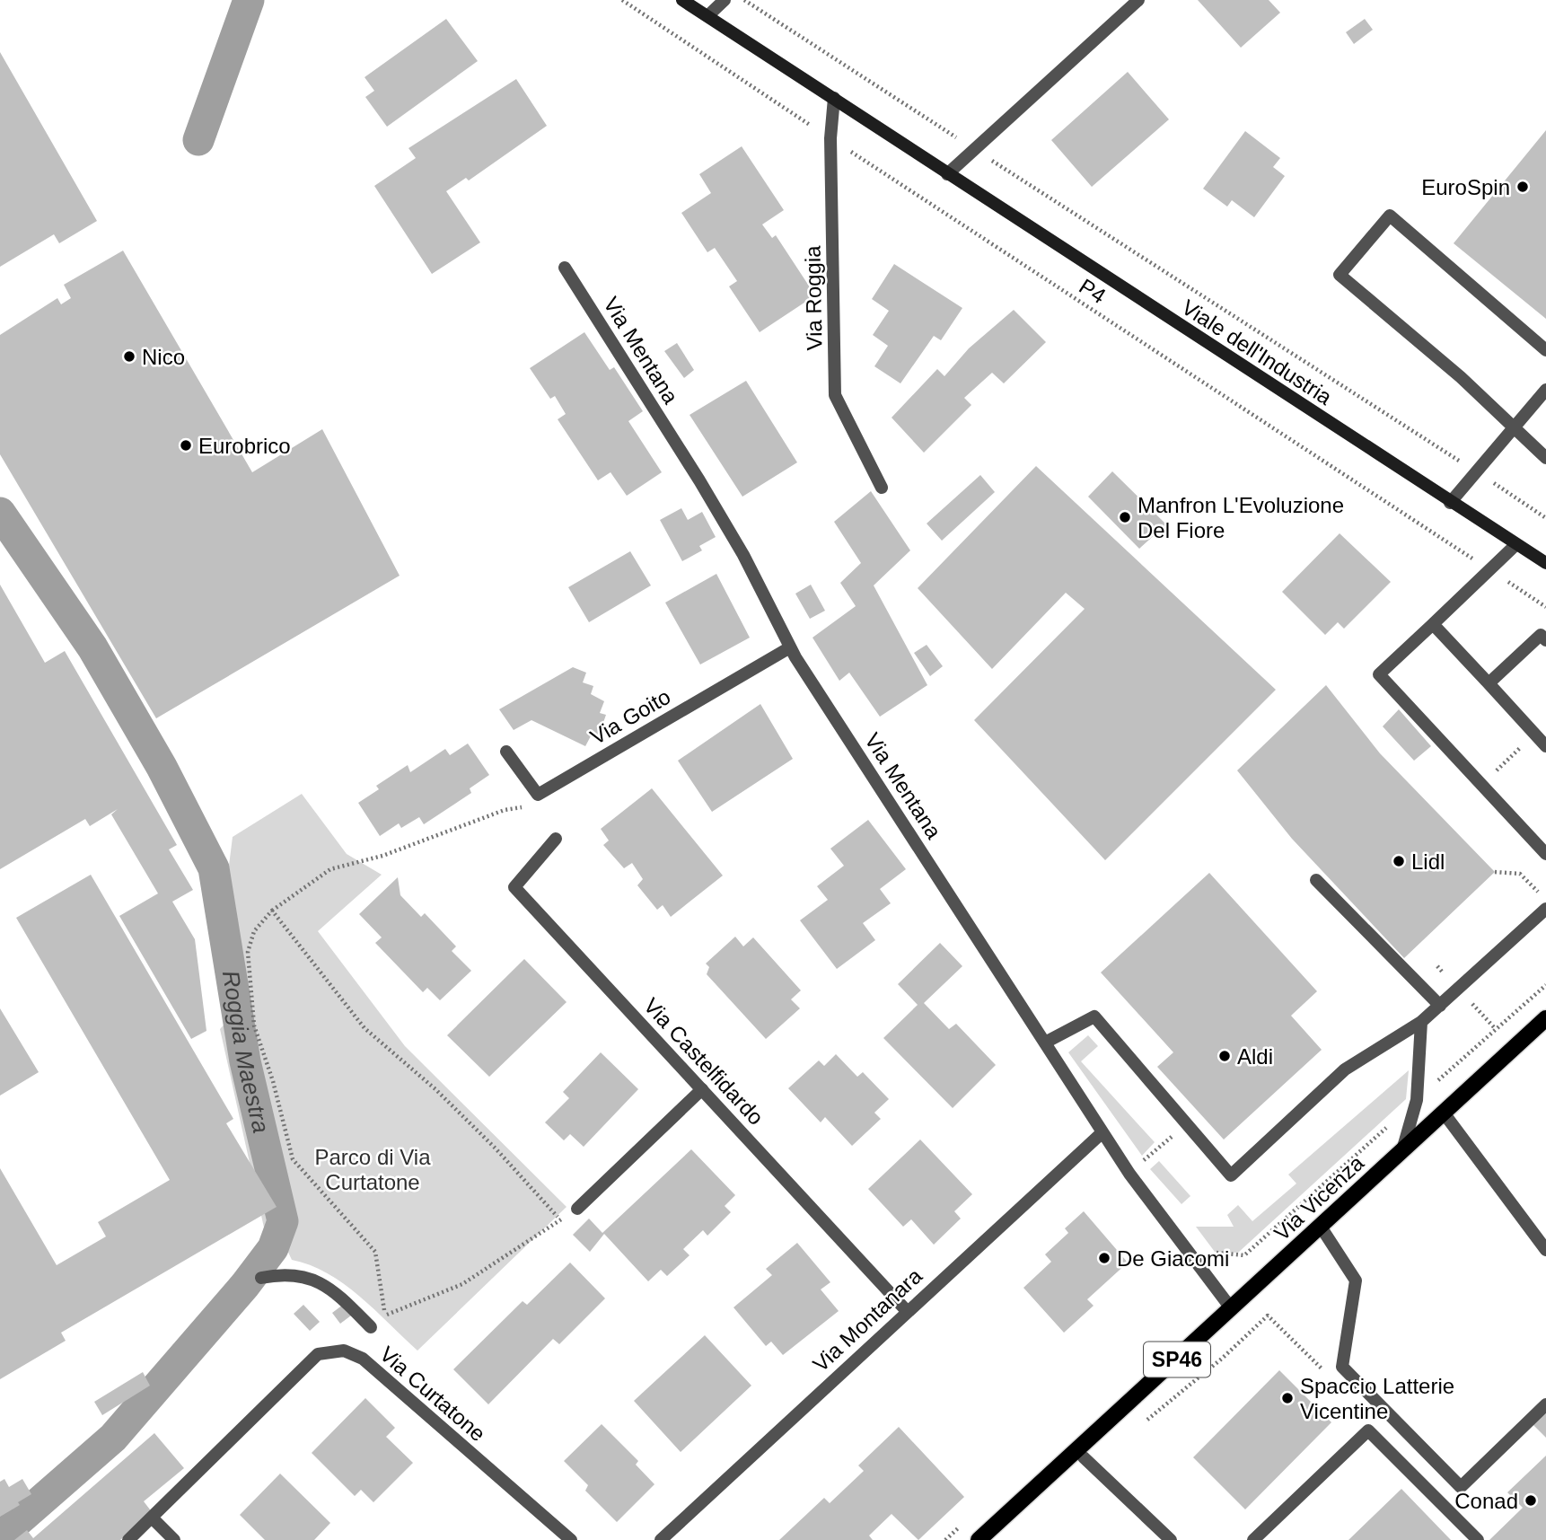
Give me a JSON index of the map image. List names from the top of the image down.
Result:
{
  "streets": {
    "main road": ["Viale dell'Industria", "Via Vicenza", "SP46"],
    "street": [
      "Via Roggia",
      "Via Mentana",
      "Via Goito",
      "Via Castelfidardo",
      "Via Montanara",
      "Via Curtatone"
    ],
    "path": ["P4"]
  },
  "crossings": [
    ["P4", "Via Roggia"],
    ["Via Roggia", "Viale dell'Industria"],
    ["Via Mentana", "Via Goito"],
    ["Via Mentana", "Via Vicenza"],
    ["Via Mentana", "Via Montanara"],
    ["Via Castelfidardo", "Via Montanara"]
  ],
  "water": ["Roggia Maestra"],
  "parks": ["Parco di Via Curtatone"],
  "places": [
    "EuroSpin",
    "Nico",
    "Eurobrico",
    "Manfron L'Evoluzione Del Fiore",
    "Lidl",
    "Aldi",
    "De Giacomi",
    "Spaccio Latterie Vicentine",
    "Conad"
  ]
}
